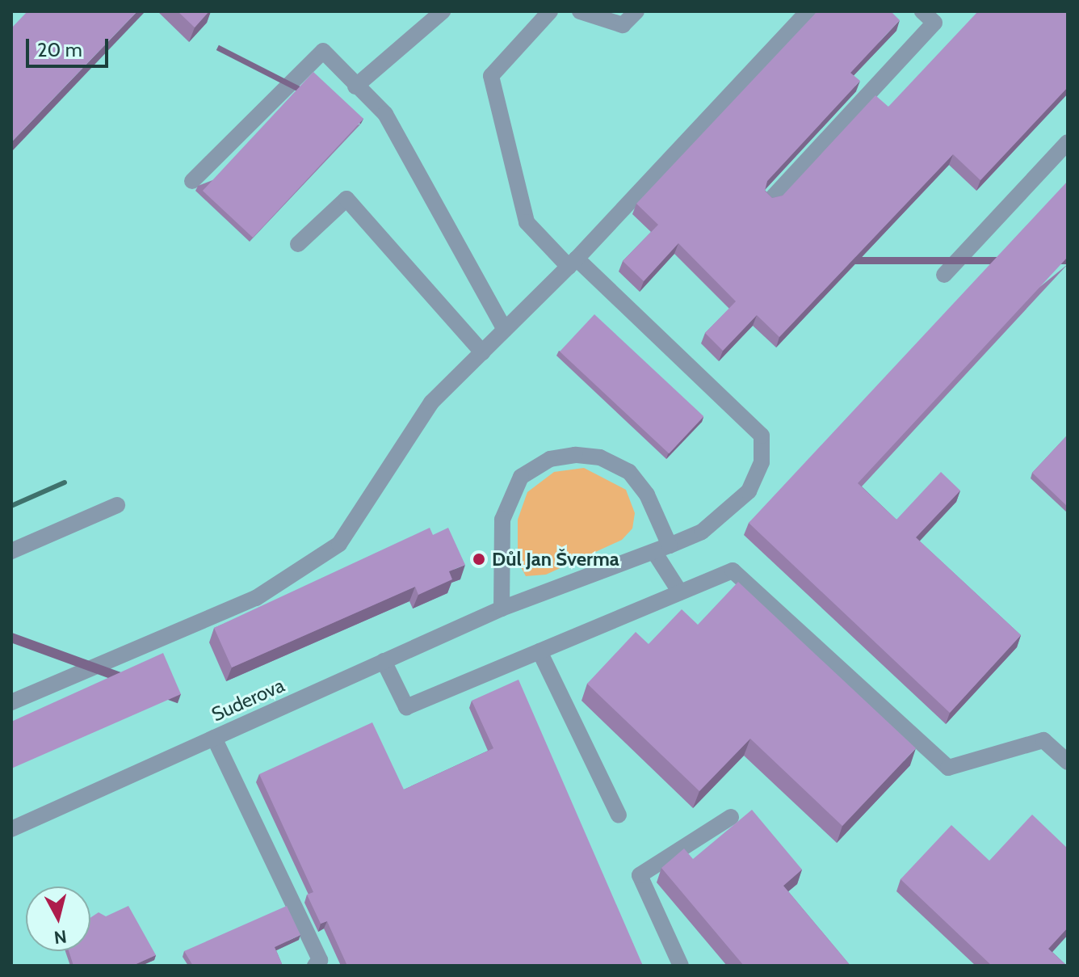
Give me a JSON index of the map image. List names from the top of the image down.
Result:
{
  "streets": {
    "street": ["Suderova"]
  },
  "places": ["Důl Jan Šverma"],
  "scale_bar": "20 m",
  "north": "bottom"
}
